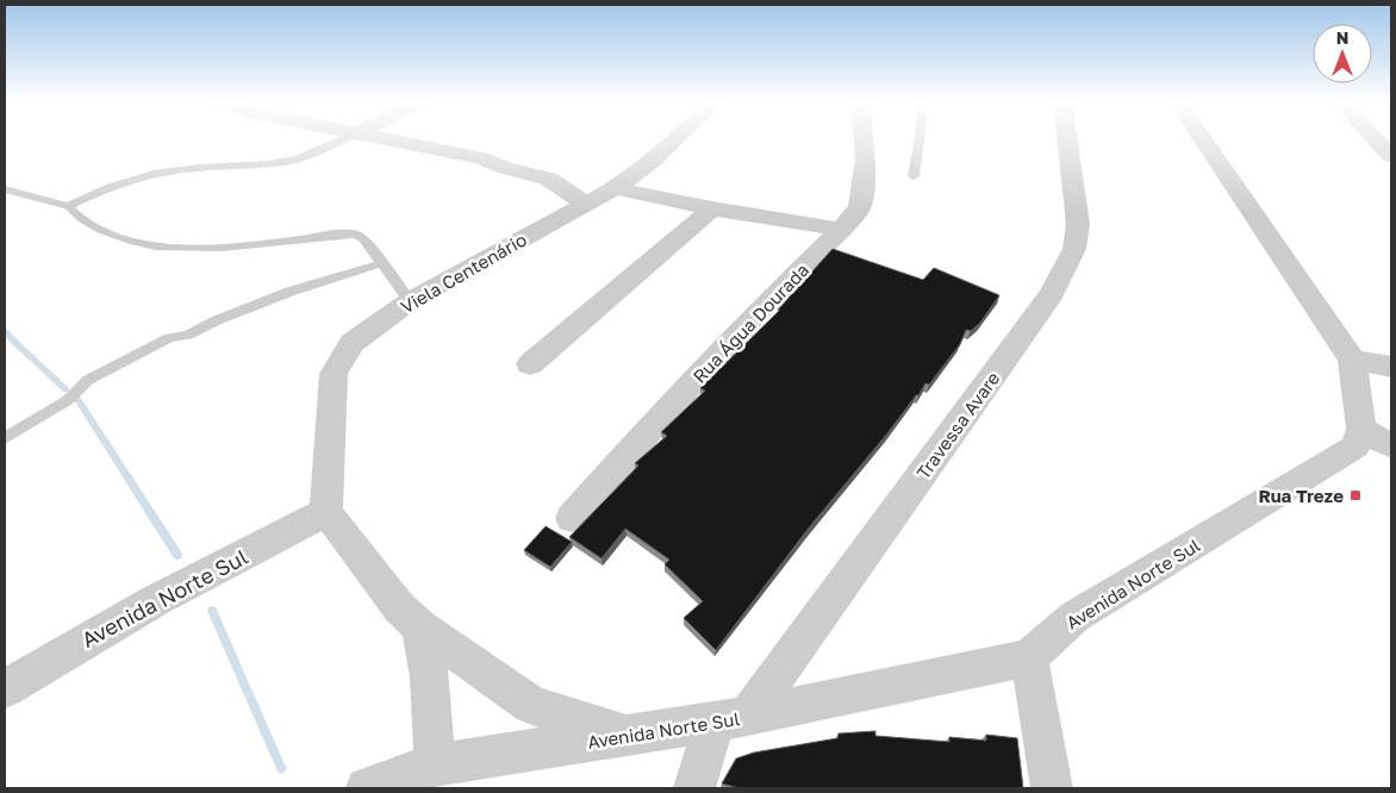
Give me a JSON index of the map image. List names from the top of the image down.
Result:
{
  "streets": {
    "street": [
      "Viela Centenário",
      "Rua Água Dourada",
      "Travessa Avare",
      "Avenida Norte Sul"
    ]
  },
  "crossings": [
    ["Viela Centenário", "Avenida Norte Sul"],
    ["Travessa Avare", "Avenida Norte Sul"]
  ],
  "places": {
    "transit": ["Rua Treze"]
  },
  "north": "top"
}
